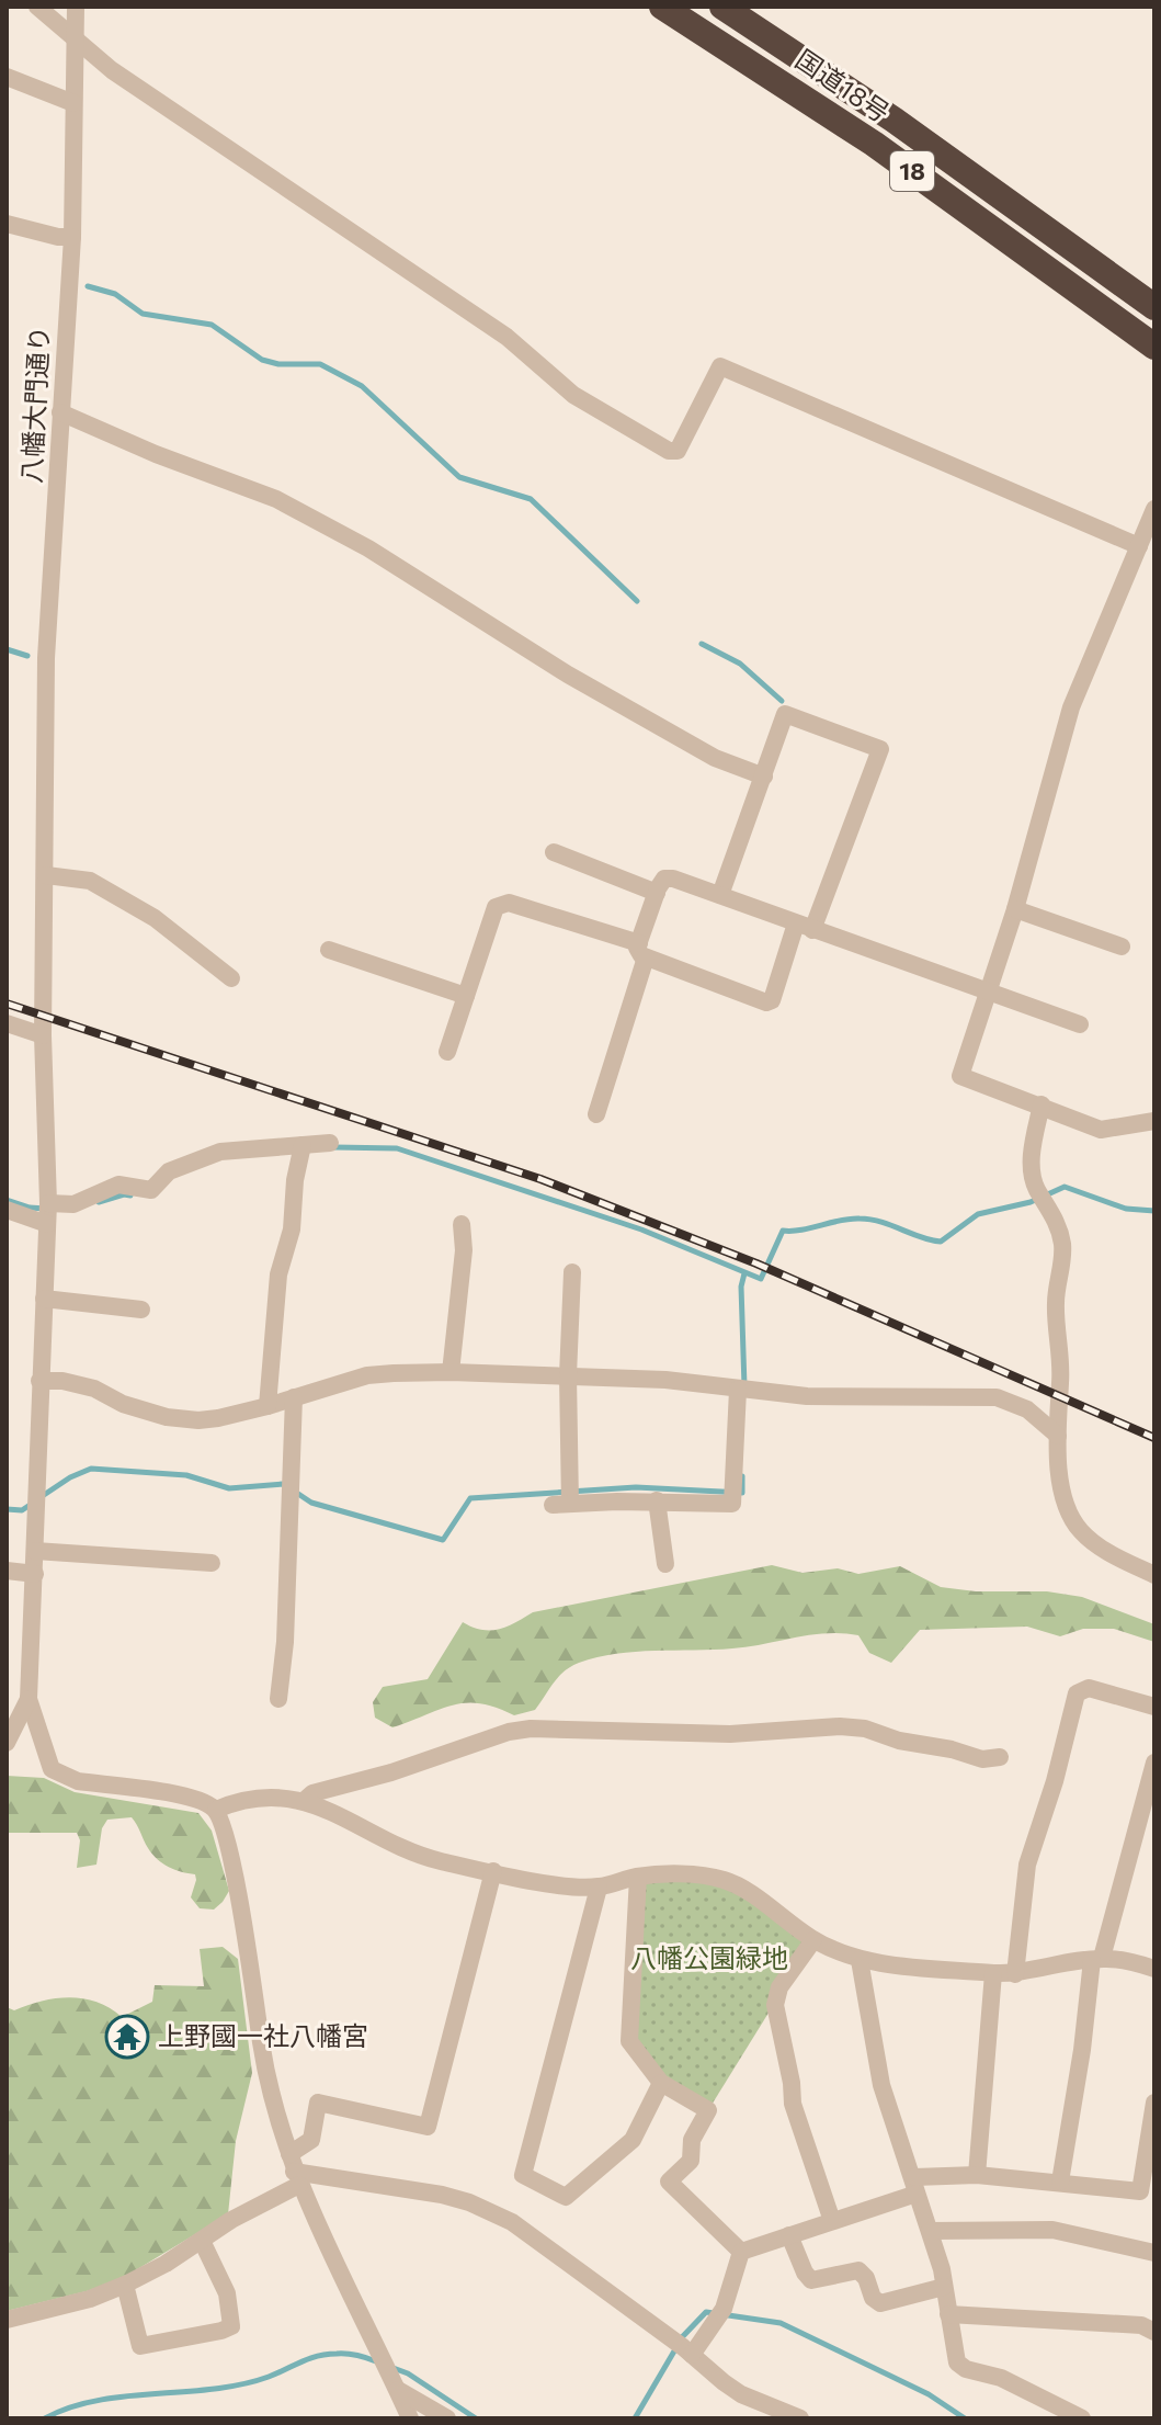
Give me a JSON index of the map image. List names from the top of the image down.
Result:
{
  "streets": {
    "highway": ["国道18号", "18"],
    "street": ["八幡大門通り"]
  },
  "parks": ["八幡公園緑地"],
  "places": {
    "temple": ["上野國一社八幡宮"]
  }
}
